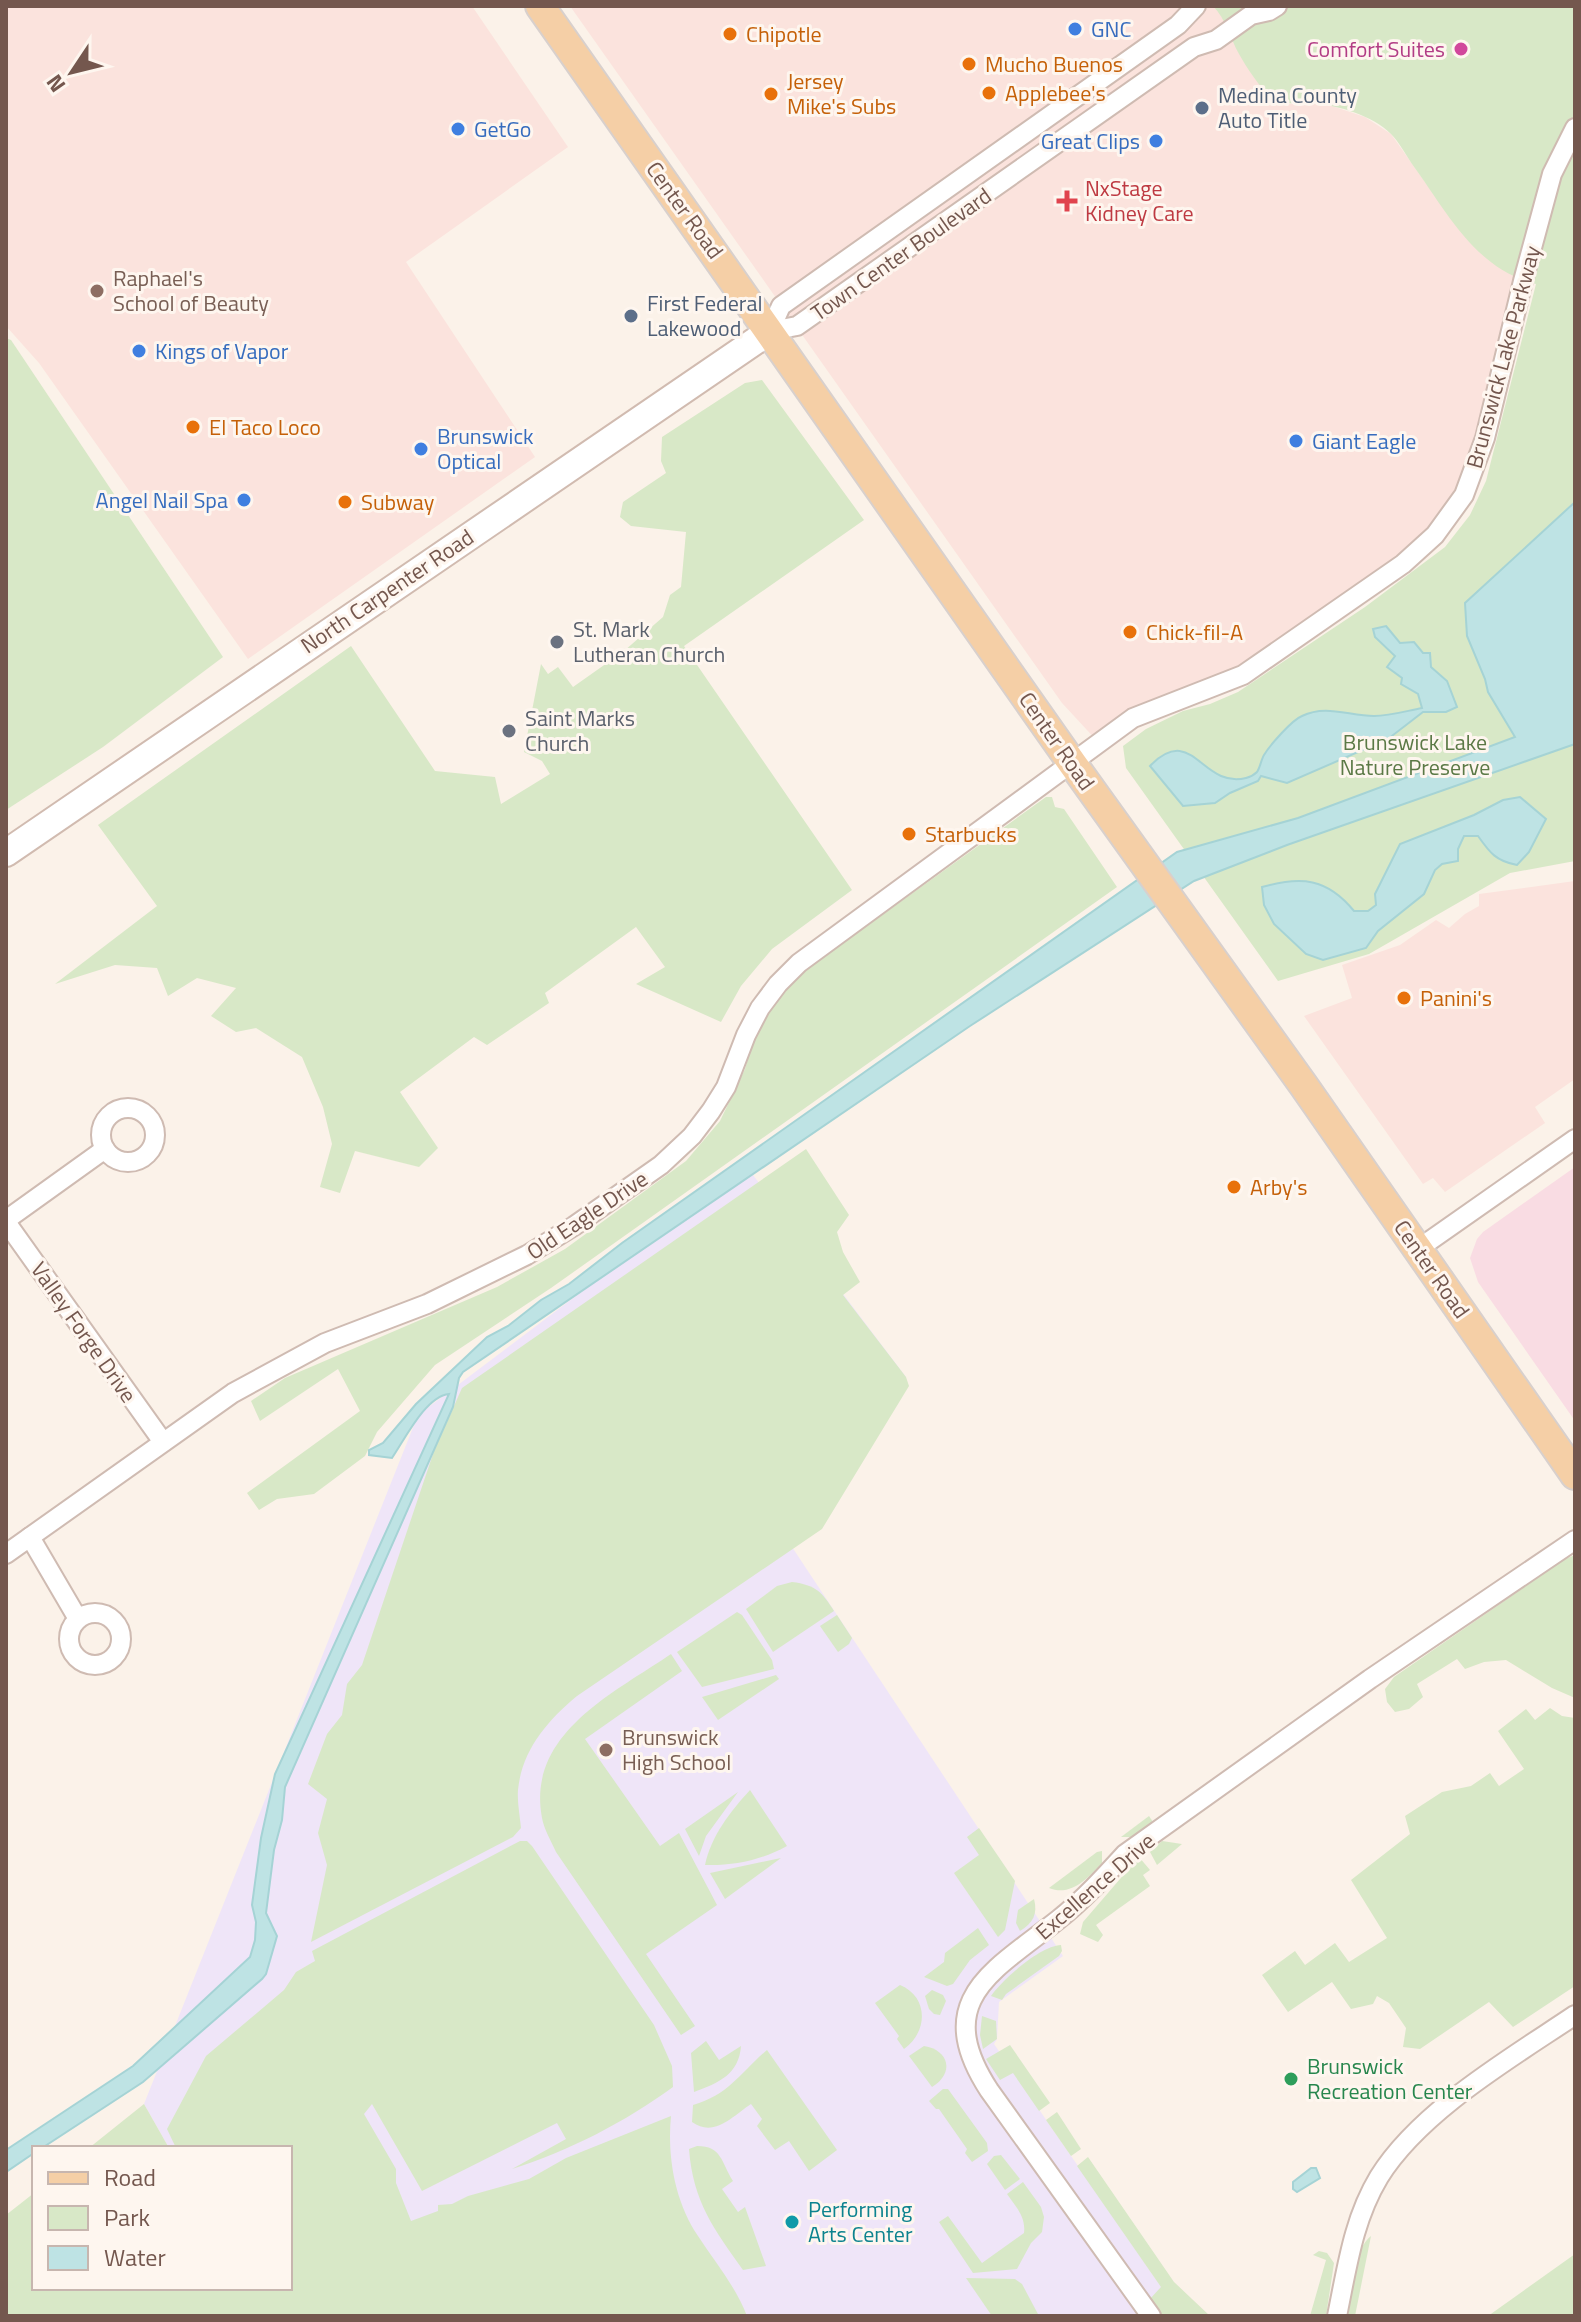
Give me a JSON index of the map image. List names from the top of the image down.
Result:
{
  "streets": {
    "main road": ["Center Road"],
    "street": [
      "Town Center Boulevard",
      "Brunswick Lake Parkway",
      "North Carpenter Road",
      "Old Eagle Drive",
      "Valley Forge Drive",
      "Excellence Drive"
    ]
  },
  "crossings": [
    ["Center Road", "Town Center Boulevard"],
    ["Center Road", "Brunswick Lake Parkway"],
    ["Center Road", "North Carpenter Road"],
    ["Center Road", "Old Eagle Drive"],
    ["Town Center Boulevard", "North Carpenter Road"],
    ["Brunswick Lake Parkway", "Old Eagle Drive"],
    ["Old Eagle Drive", "Valley Forge Drive"]
  ],
  "parks": ["Brunswick Lake Nature Preserve"],
  "places": {
    "other": [
      "GNC",
      "Chipotle",
      "Comfort Suites",
      "Mucho Buenos",
      "Applebee's",
      "Jersey Mike's Subs",
      "Medina County Auto Title",
      "GetGo",
      "Great Clips",
      "Raphael's School of Beauty",
      "First Federal Lakewood",
      "Kings of Vapor",
      "El Taco Loco",
      "Giant Eagle",
      "Brunswick Optical",
      "Angel Nail Spa",
      "Subway",
      "Chick-fil-A",
      "St. Mark Lutheran Church",
      "Saint Marks Church",
      "Starbucks",
      "Panini's",
      "Arby's",
      "Brunswick High School",
      "Brunswick Recreation Center",
      "Performing Arts Center"
    ],
    "health": ["NxStage Kidney Care"]
  },
  "legend": ["Road", "Park", "Water"],
  "north": "bottom left"
}
